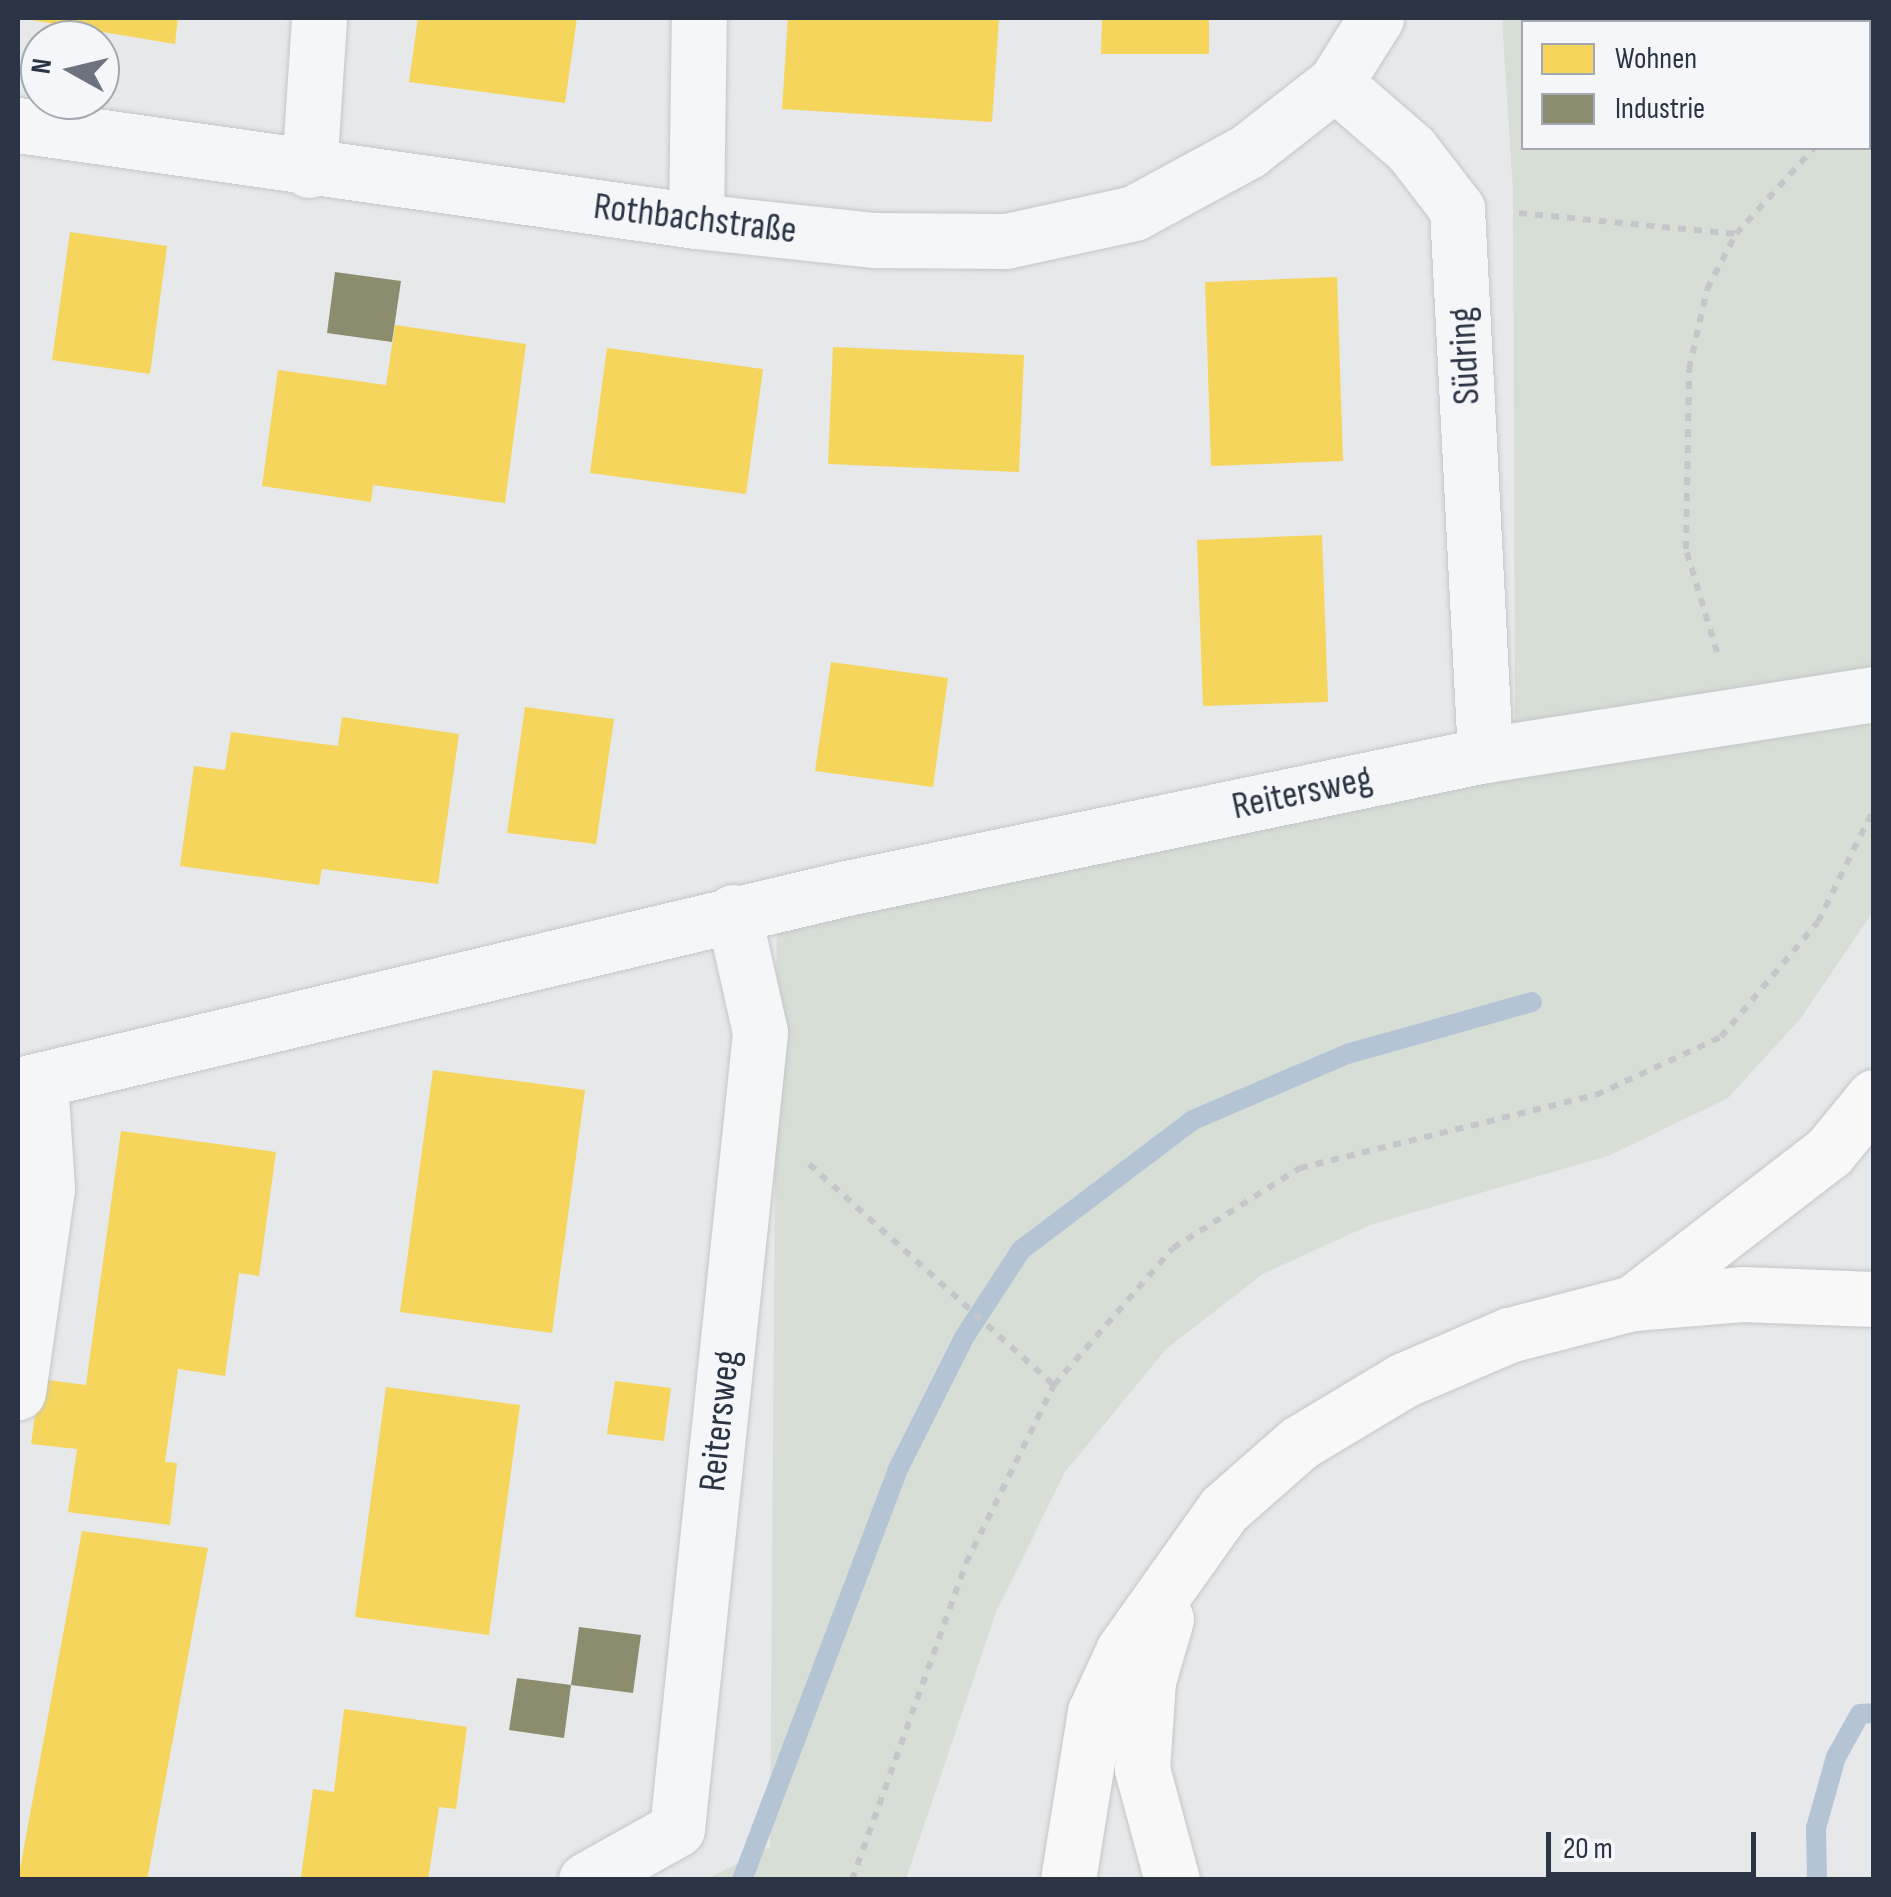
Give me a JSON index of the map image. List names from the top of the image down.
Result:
{
  "streets": {
    "street": ["Rothbachstraße", "Südring", "Reitersweg"]
  },
  "crossings": [
    ["Südring", "Reitersweg"]
  ],
  "legend": ["Wohnen", "Industrie"],
  "scale_bar": "20 m",
  "north": "left"
}
